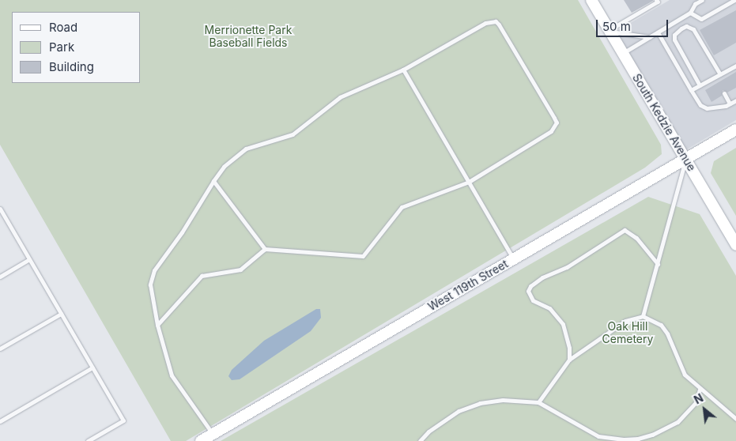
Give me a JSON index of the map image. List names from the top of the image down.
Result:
{
  "streets": {
    "street": ["South Kedzie Avenue", "West 119th Street"]
  },
  "crossings": [
    ["South Kedzie Avenue", "West 119th Street"]
  ],
  "parks": ["Merrionette Park Baseball Fields", "Oak Hill Cemetery"],
  "legend": ["Road", "Park", "Building"],
  "scale_bar": "50 m",
  "north": "top left"
}
